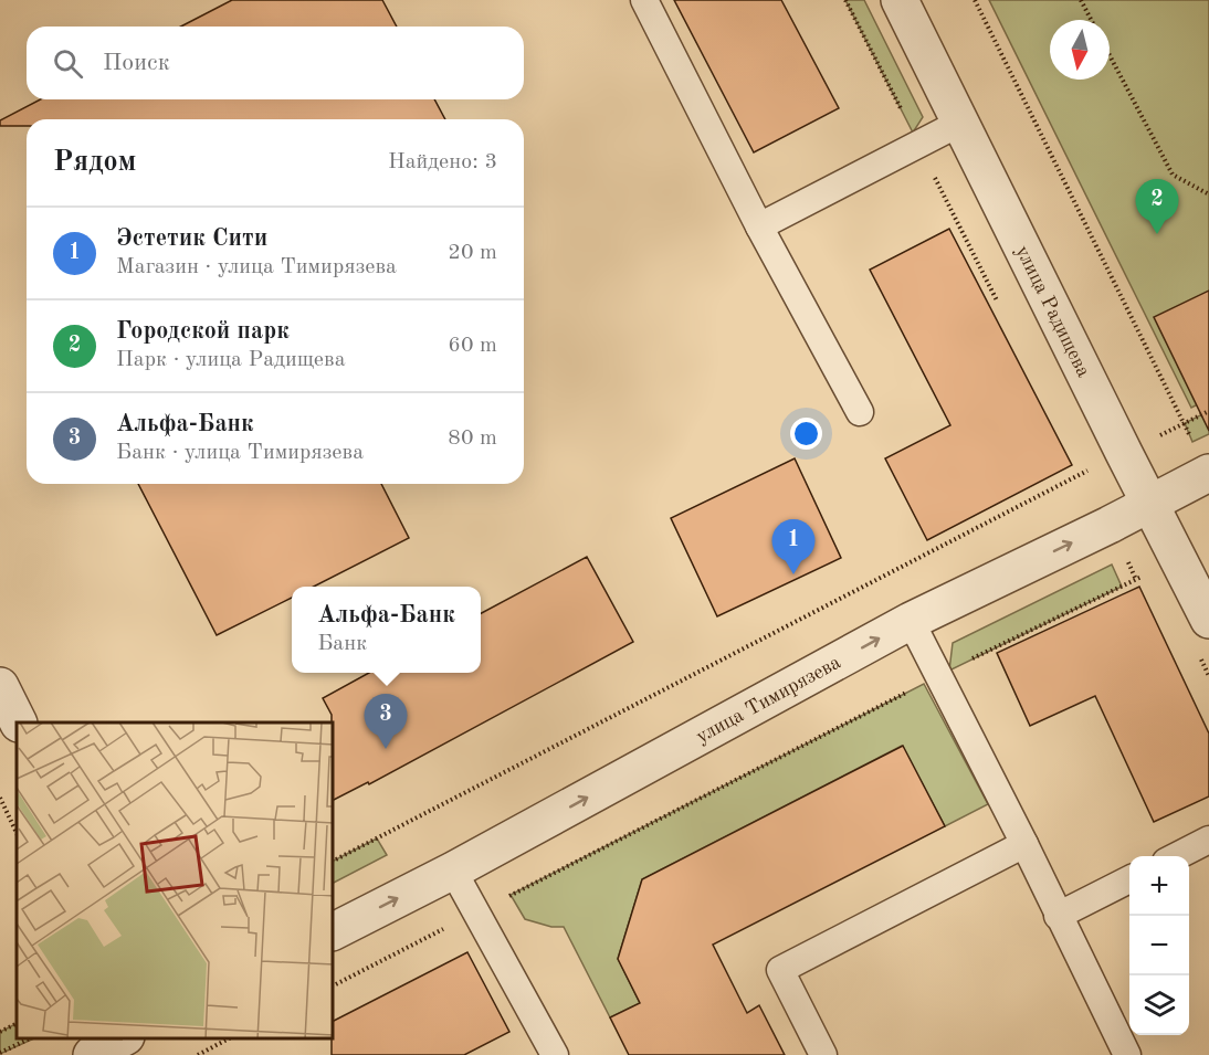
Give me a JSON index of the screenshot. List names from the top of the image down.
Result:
{
  "streets": {
    "street": ["улица Радищева", "улица Тимирязева"]
  },
  "crossings": [
    ["улица Радищева", "улица Тимирязева"]
  ],
  "one_way": ["улица Тимирязева"],
  "north": "bottom",
  "page": {
    "search": "Поиск",
    "heading": ["Рядом", "Найдено: 3"],
    "pins": ["2", "1", "3"],
    "list": [
      {
        "mark": "1",
        "name": "Эстетик Сити",
        "note": "Магазин · улица Тимирязева",
        "value": "20 m"
      },
      {
        "mark": "2",
        "name": "Городской парк",
        "note": "Парк · улица Радищева",
        "value": "60 m"
      },
      {
        "mark": "3",
        "name": "Альфа-Банк",
        "note": "Банк · улица Тимирязева",
        "value": "80 m"
      }
    ],
    "popup": ["Альфа-Банк", "Банк"],
    "map_buttons": ["+", "−"]
  }
}
